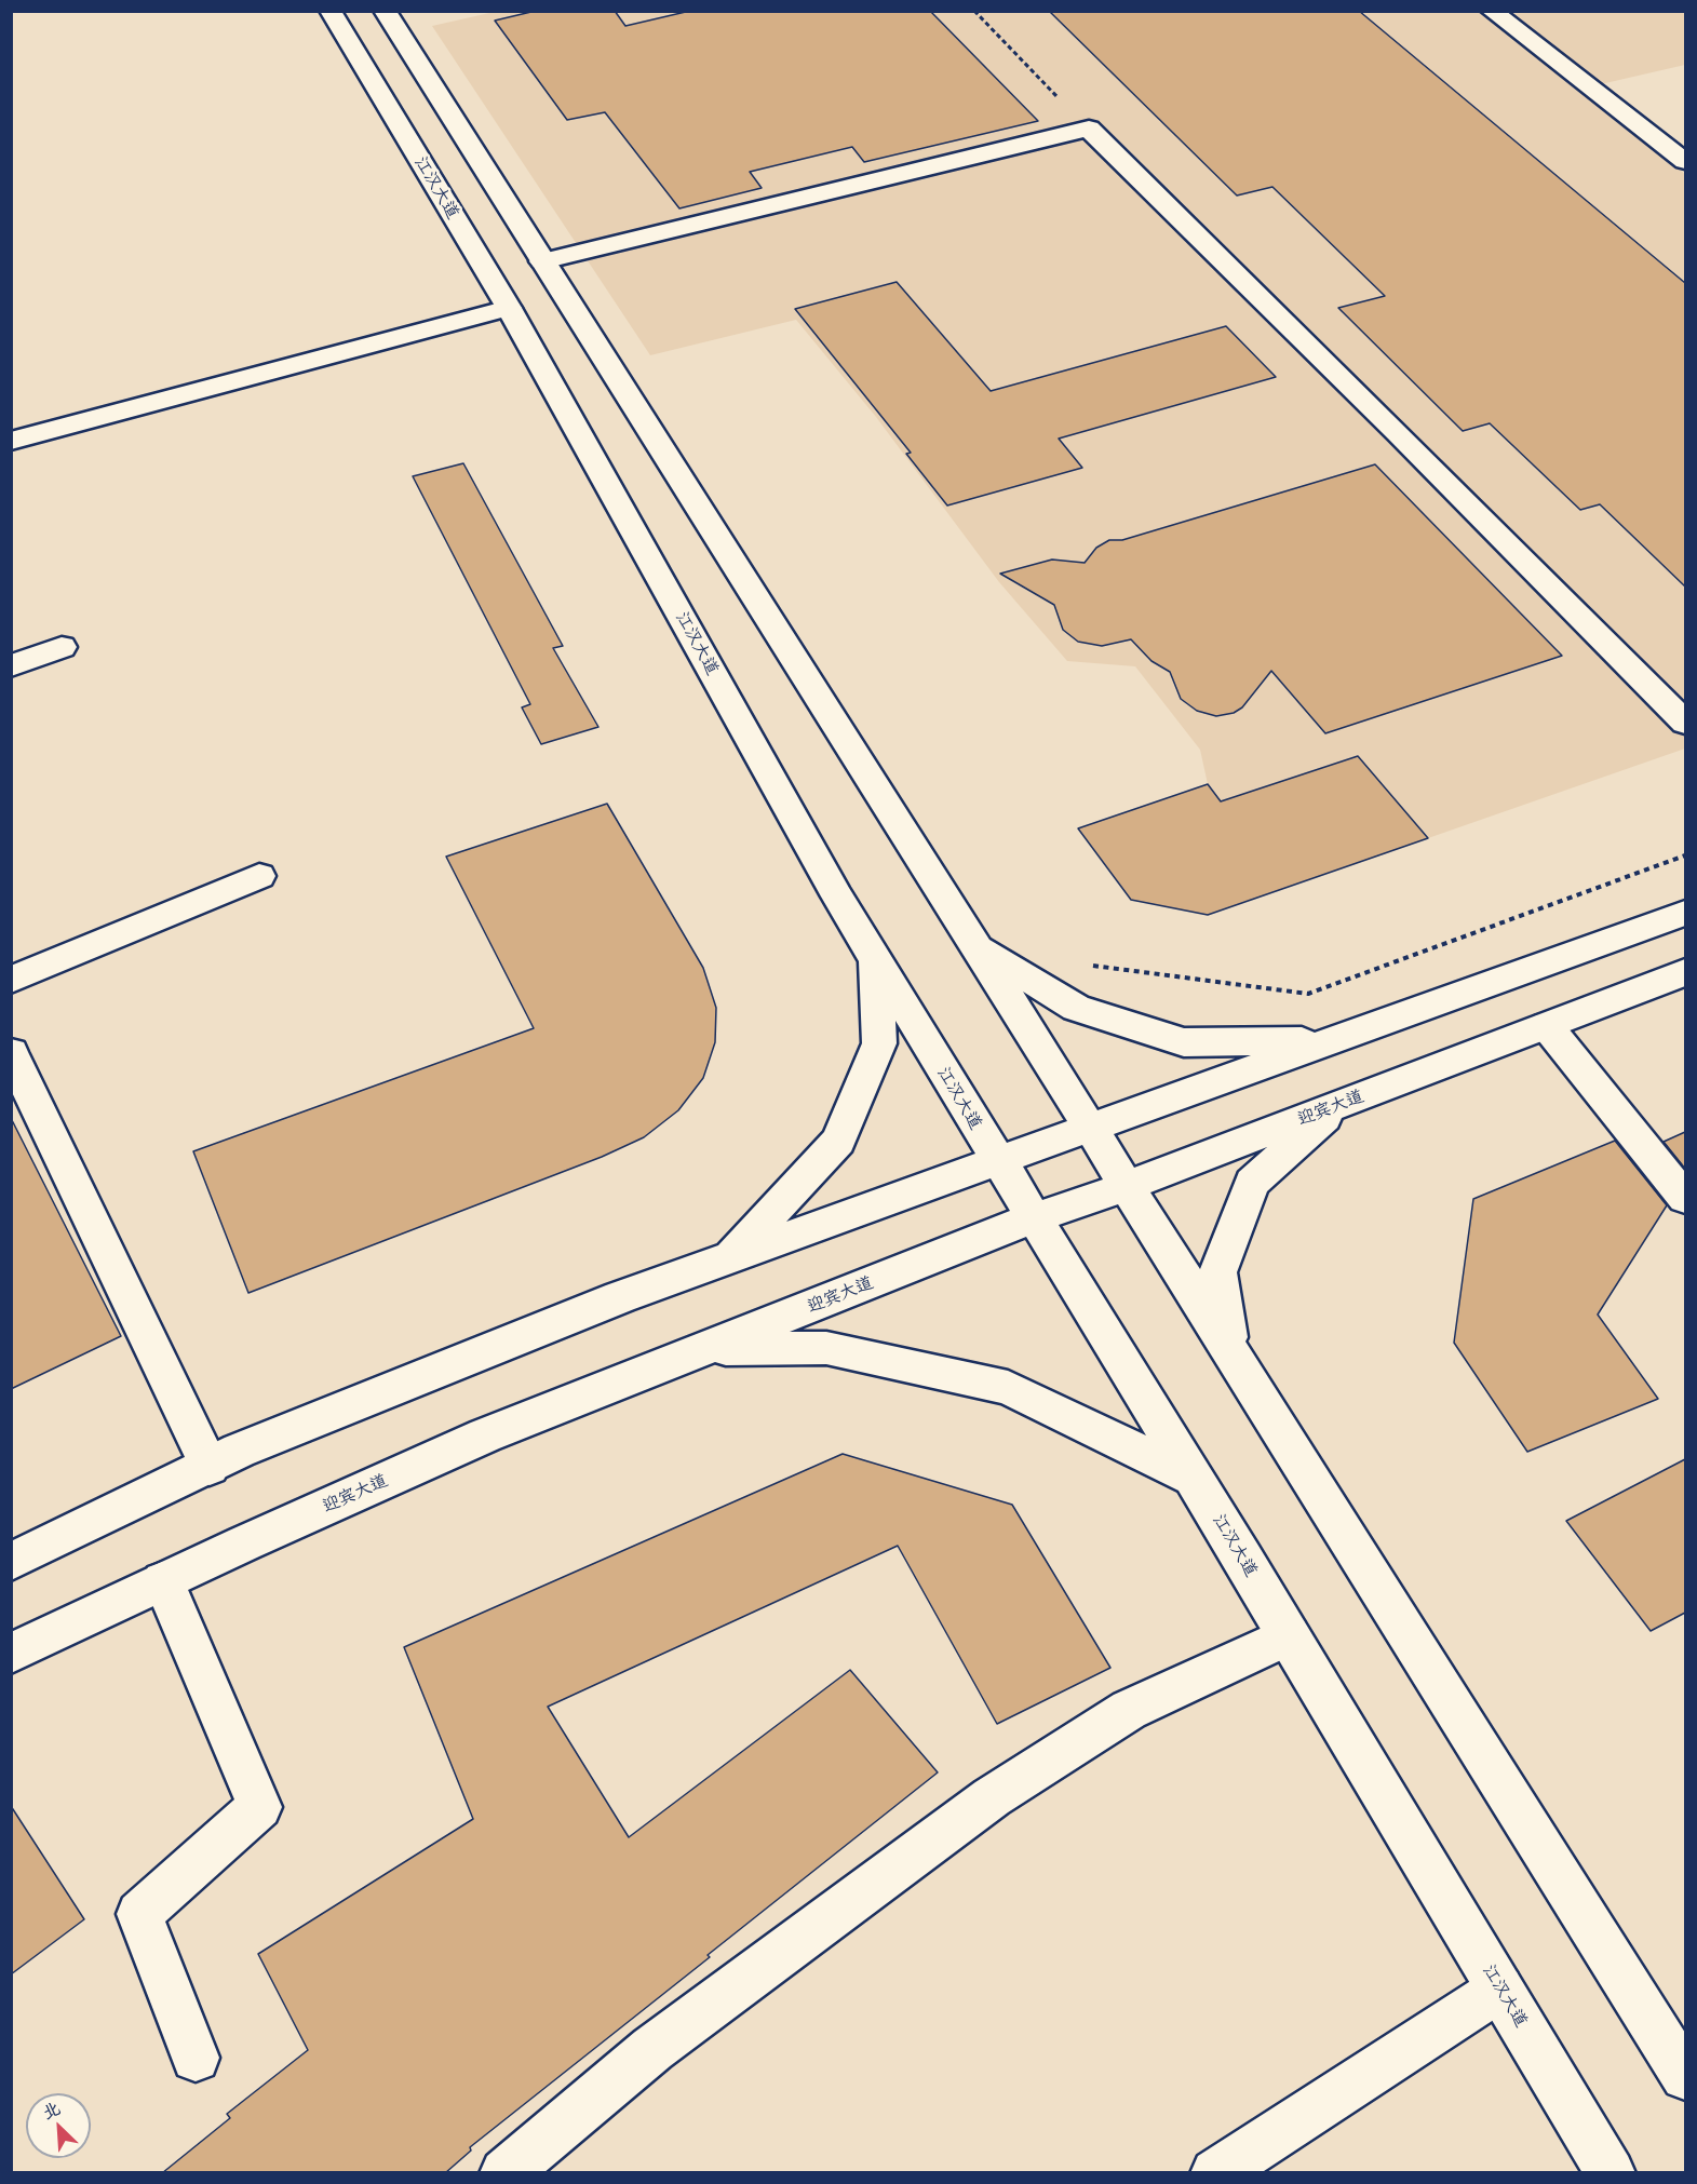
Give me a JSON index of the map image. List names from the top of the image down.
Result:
{
  "streets": {
    "main road": ["江汉大道", "迎宾大道"]
  },
  "crossings": [
    ["江汉大道", "迎宾大道"]
  ],
  "north": "top left"
}
